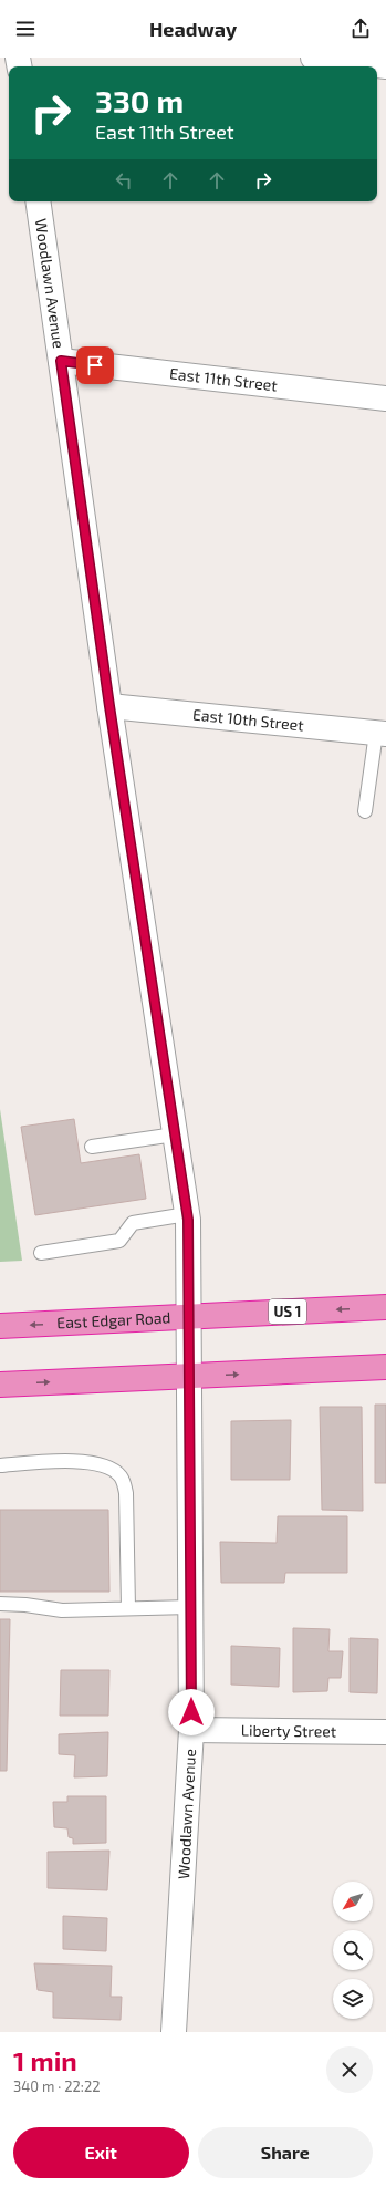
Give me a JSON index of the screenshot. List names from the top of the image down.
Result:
{
  "streets": {
    "highway": ["US 1", "East Edgar Road"],
    "street": [
      "Woodlawn Avenue",
      "East 11th Street",
      "East 10th Street",
      "Liberty Street"
    ]
  },
  "crossings": [
    ["Woodlawn Avenue", "East 11th Street"],
    ["Woodlawn Avenue", "East 10th Street"],
    ["Woodlawn Avenue", "East Edgar Road"],
    ["Woodlawn Avenue", "Liberty Street"]
  ],
  "north": "bottom left",
  "page": {
    "header": "Headway",
    "turn": ["330 m", "East 11th Street"],
    "heading": ["1 min", "340 m · 22:22"],
    "buttons": ["Exit", "Share"]
  }
}
